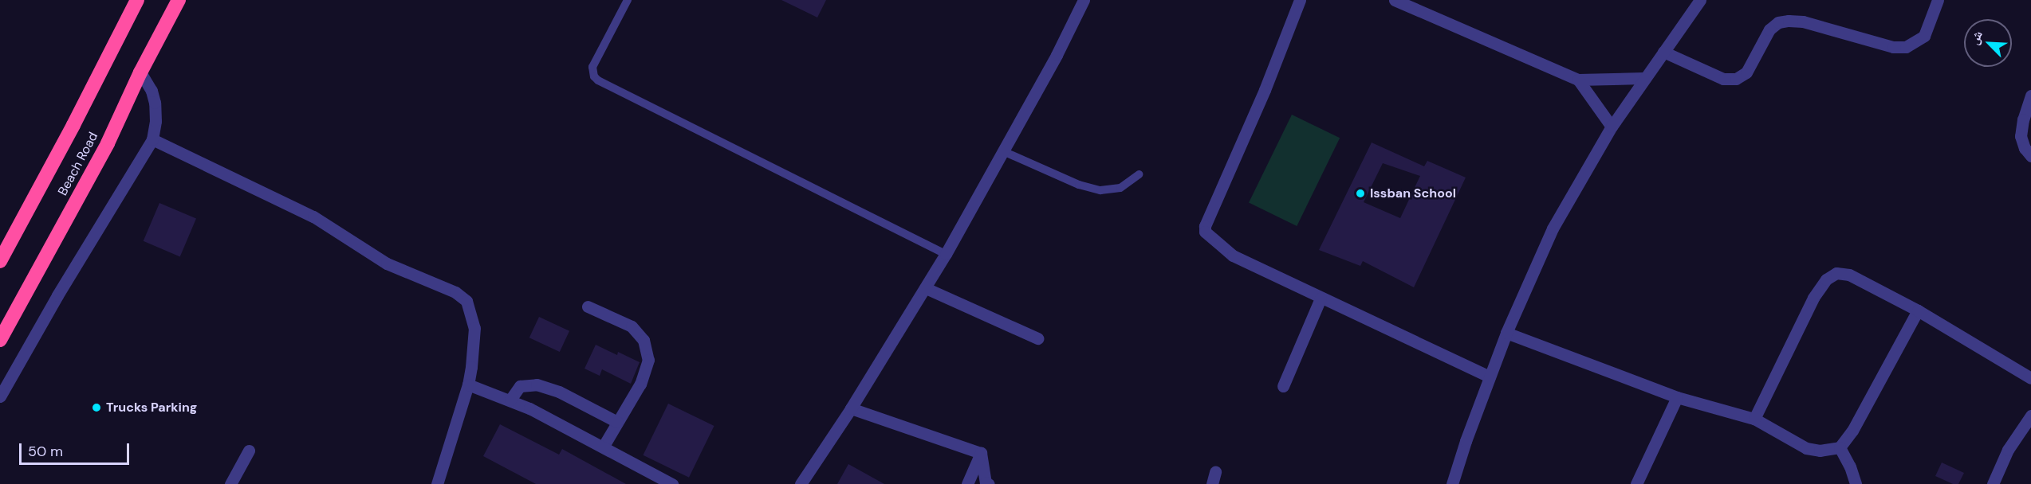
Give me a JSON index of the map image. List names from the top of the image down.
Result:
{
  "streets": {
    "highway": ["Beach Road"]
  },
  "places": ["Issban School", "Trucks Parking"],
  "scale_bar": "50 m",
  "north": "top left"
}
